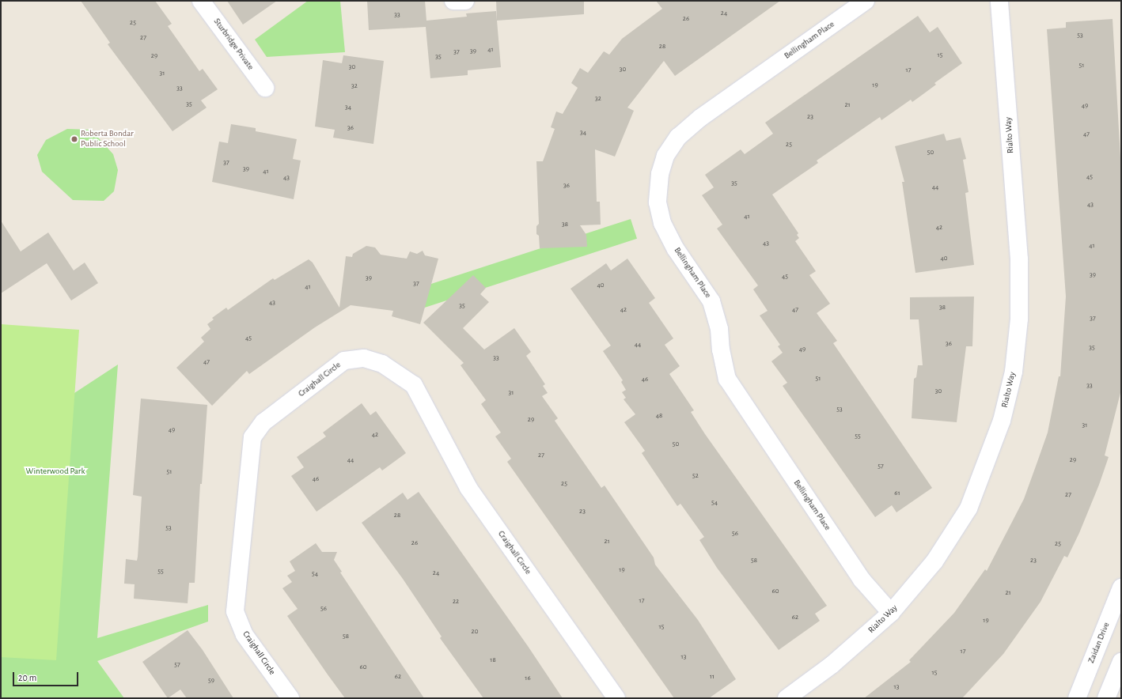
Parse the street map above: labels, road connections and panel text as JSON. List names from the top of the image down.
{
  "streets": {
    "street": [
      "Bellingham Place",
      "Sturbridge Private",
      "Rialto Way",
      "Craighall Circle",
      "Zaidan Drive"
    ]
  },
  "crossings": [
    ["Bellingham Place", "Rialto Way"]
  ],
  "parks": ["Winterwood Park"],
  "places": ["Roberta Bondar Public School"],
  "house_numbers": [
    "24",
    "33",
    "26",
    "25",
    "53",
    "27",
    "28",
    "41",
    "39",
    "37",
    "15",
    "29",
    "35",
    "51",
    "30",
    "30",
    "17",
    "31",
    "19",
    "32",
    "33",
    "32",
    "35",
    "21",
    "49",
    "34",
    "23",
    "36",
    "34",
    "47",
    "25",
    "50",
    "37",
    "39",
    "41",
    "45",
    "43",
    "35",
    "36",
    "44",
    "43",
    "41",
    "38",
    "42",
    "43",
    "41",
    "40",
    "39",
    "45",
    "39",
    "37",
    "40",
    "41",
    "43",
    "35",
    "38",
    "42",
    "47",
    "37",
    "45",
    "36",
    "44",
    "35",
    "49",
    "33",
    "47",
    "51",
    "46",
    "33",
    "30",
    "31",
    "53",
    "48",
    "29",
    "31",
    "49",
    "42",
    "55",
    "50",
    "27",
    "44",
    "29",
    "57",
    "51",
    "52",
    "46",
    "25",
    "61",
    "27",
    "54",
    "23",
    "28",
    "53",
    "56",
    "21",
    "26",
    "25",
    "58",
    "23",
    "19",
    "55",
    "24",
    "54",
    "60",
    "21",
    "17",
    "22",
    "56",
    "62",
    "19",
    "15",
    "20",
    "58",
    "17",
    "13",
    "18",
    "57",
    "60",
    "15",
    "62",
    "11",
    "16",
    "59",
    "13"
  ],
  "scale_bar": "20 m"
}
